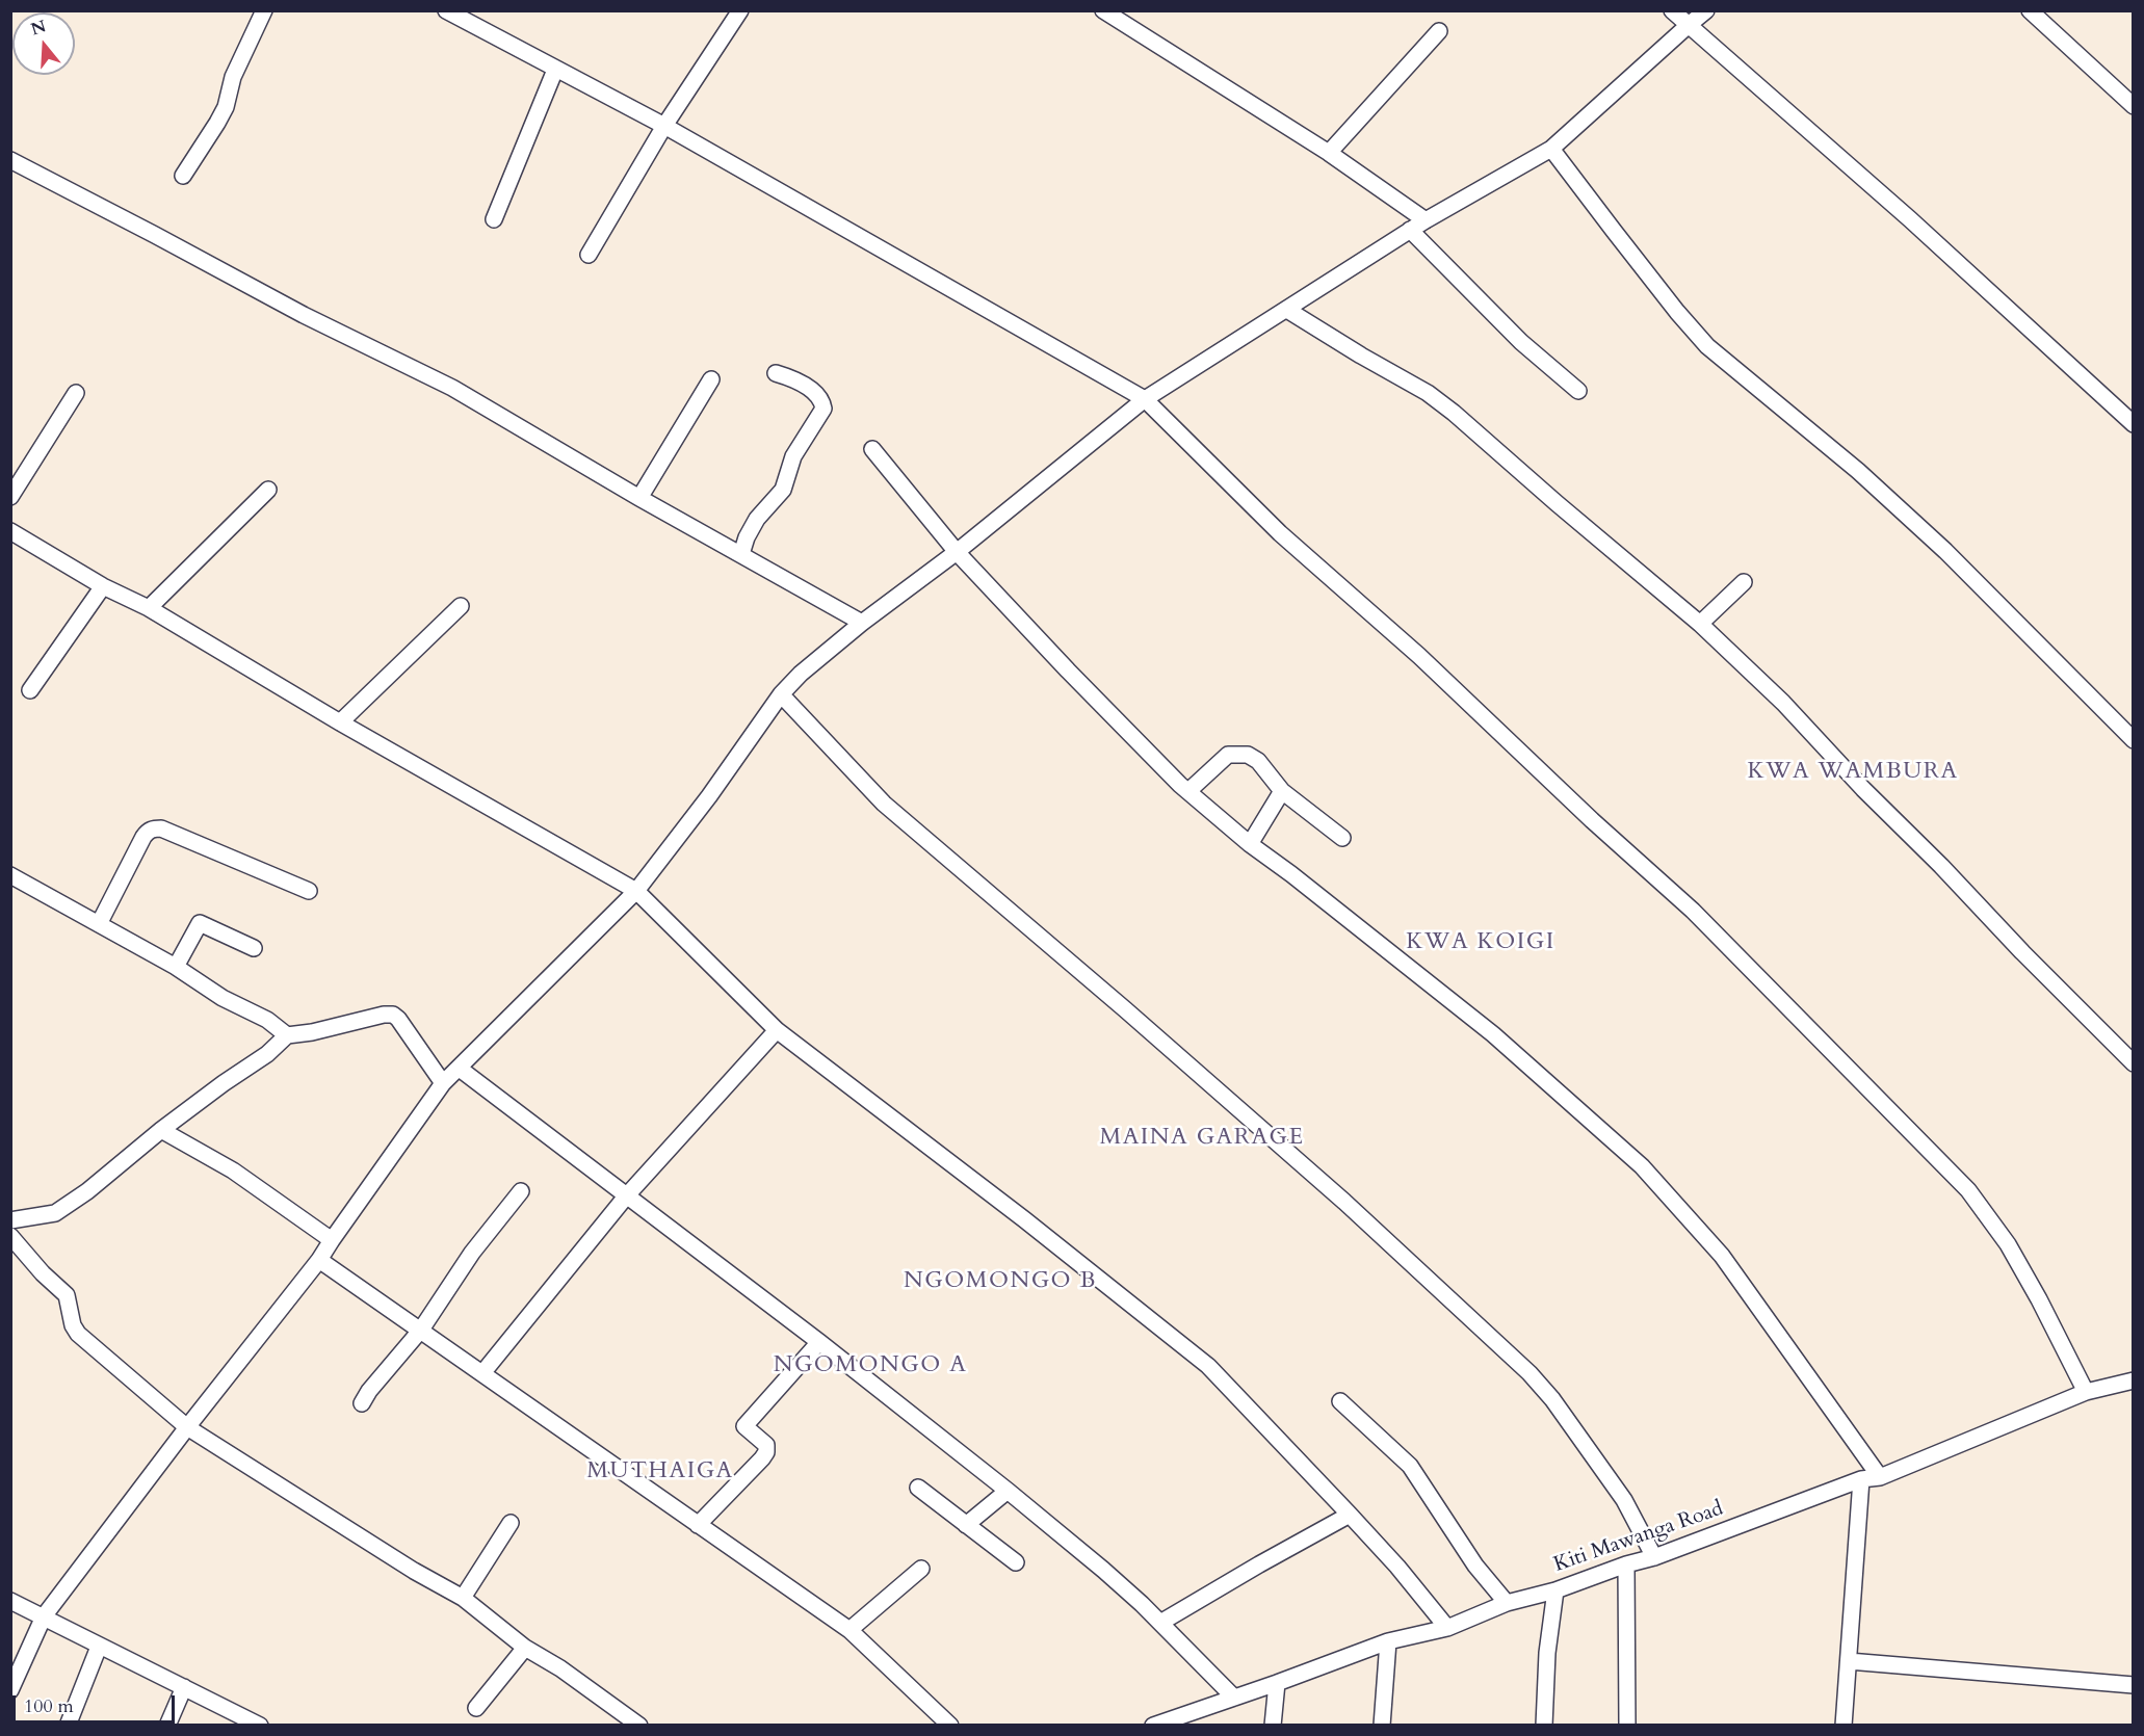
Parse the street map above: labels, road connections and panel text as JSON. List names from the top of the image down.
{
  "streets": {
    "street": ["Kiti Mawanga Road"]
  },
  "districts": [
    "KWA WAMBURA",
    "KWA KOIGI",
    "MAINA GARAGE",
    "NGOMONGO B",
    "NGOMONGO A",
    "MUTHAIGA"
  ],
  "scale_bar": "100 m",
  "north": "top"
}
